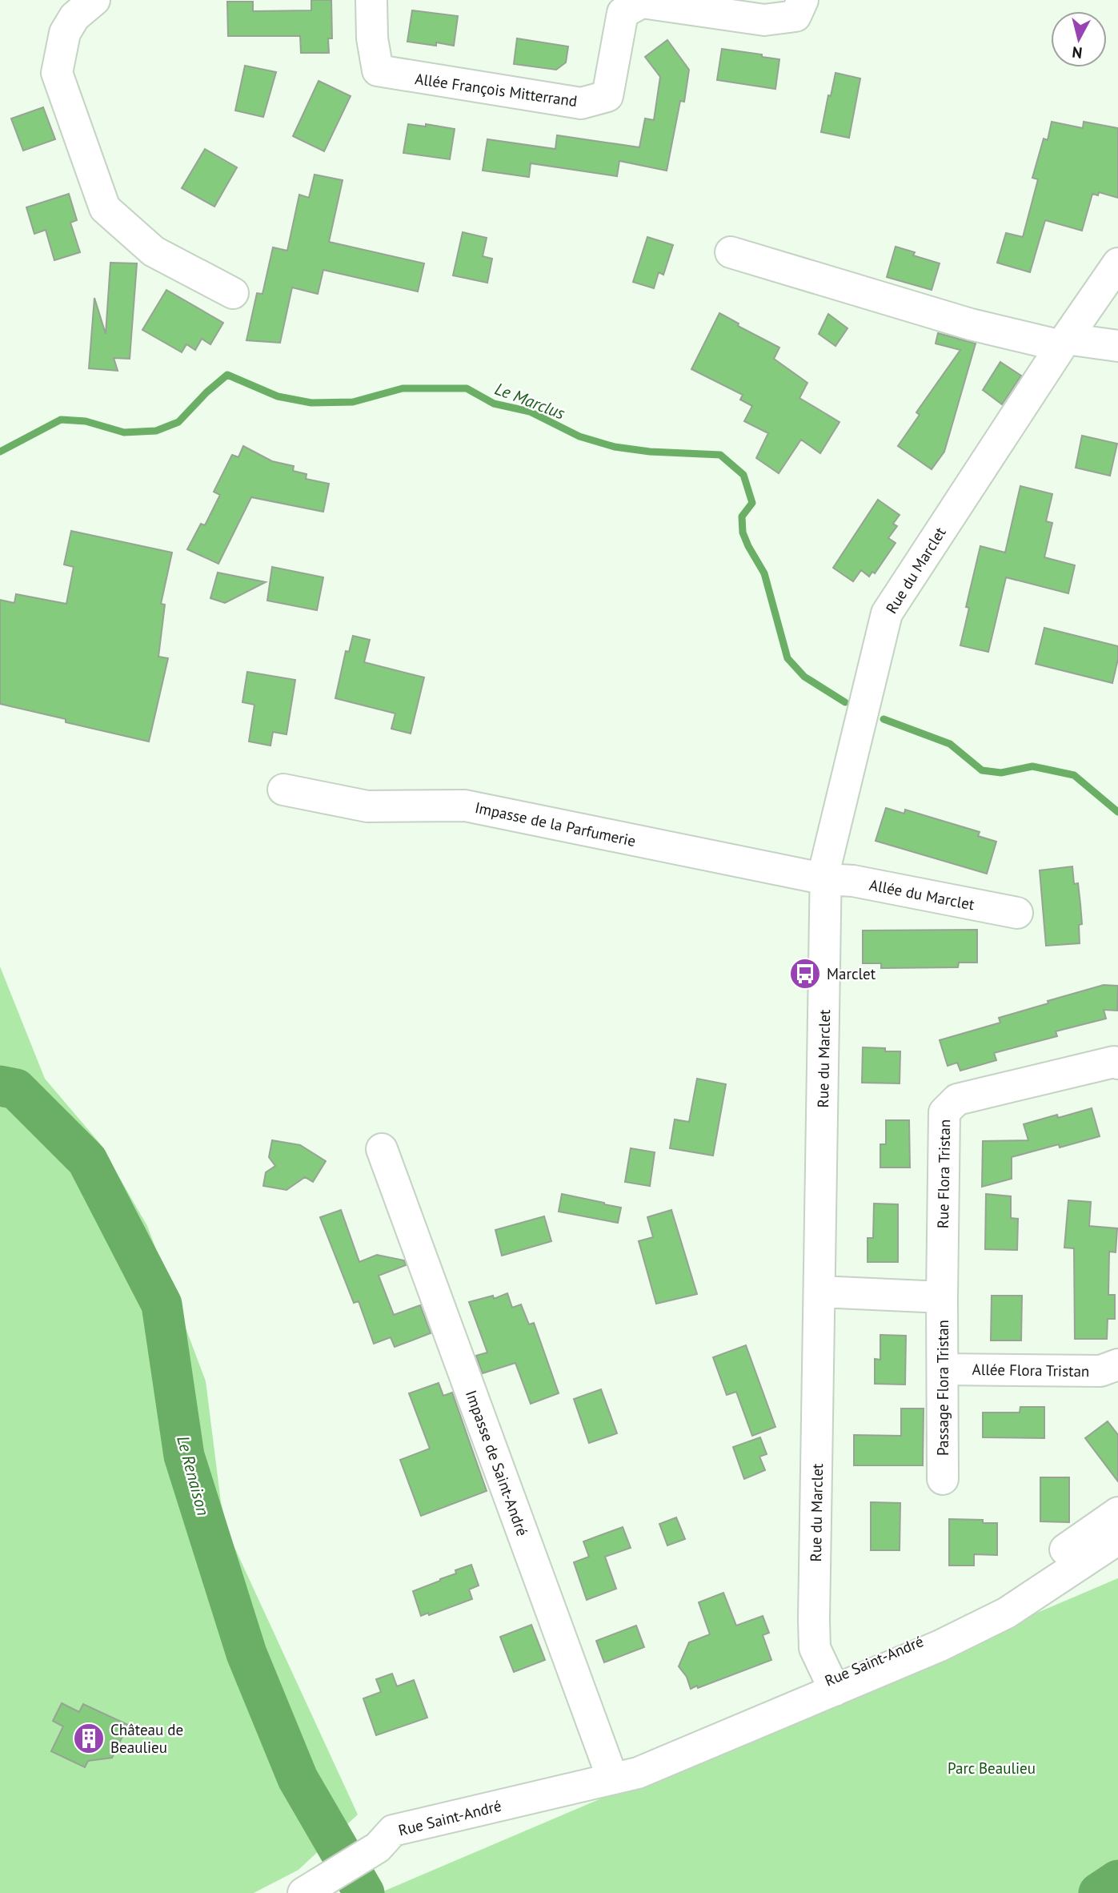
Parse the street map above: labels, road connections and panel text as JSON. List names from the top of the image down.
{
  "streets": {
    "street": [
      "Allée François Mitterrand",
      "Rue du Marclet",
      "Impasse de la Parfumerie",
      "Allée du Marclet",
      "Rue Flora Tristan",
      "Allée Flora Tristan",
      "Passage Flora Tristan",
      "Impasse de Saint-André",
      "Rue Saint-André"
    ]
  },
  "crossings": [
    ["Rue du Marclet", "Impasse de la Parfumerie"],
    ["Rue du Marclet", "Allée du Marclet"],
    ["Rue du Marclet", "Rue Saint-André"],
    ["Impasse de la Parfumerie", "Allée du Marclet"],
    ["Rue Flora Tristan", "Passage Flora Tristan"],
    ["Allée Flora Tristan", "Passage Flora Tristan"],
    ["Impasse de Saint-André", "Rue Saint-André"]
  ],
  "water": ["Le Marclus", "Le Renaison"],
  "parks": ["Parc Beaulieu"],
  "places": {
    "bus stop": ["Marclet"],
    "building": ["Château de Beaulieu"]
  },
  "north": "bottom"
}
